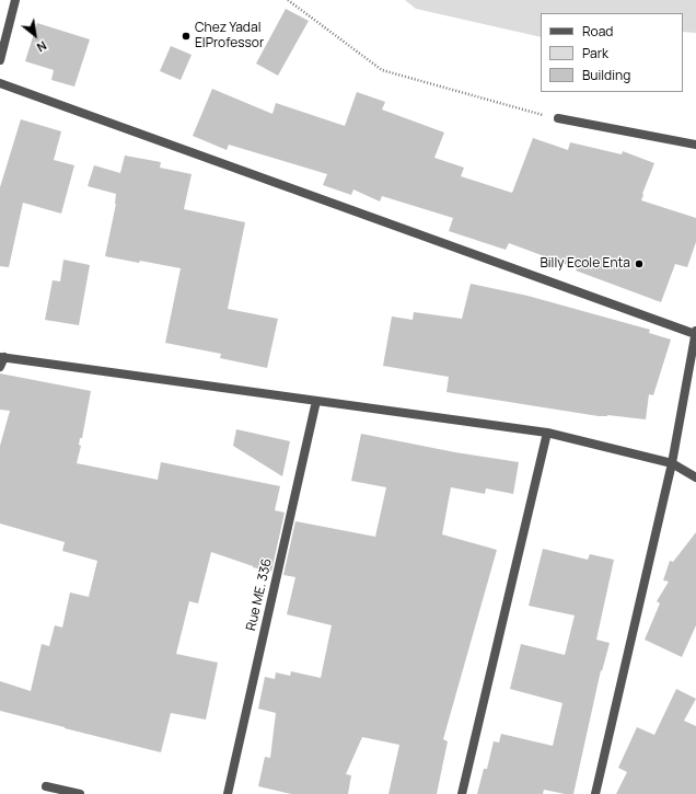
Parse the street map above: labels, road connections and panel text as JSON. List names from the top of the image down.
{
  "streets": {
    "street": ["Rue ME. 336"]
  },
  "places": ["Chez Yadal ElProfessor", "Billy Ecole Enta"],
  "legend": ["Road", "Park", "Building"],
  "north": "bottom right"
}
